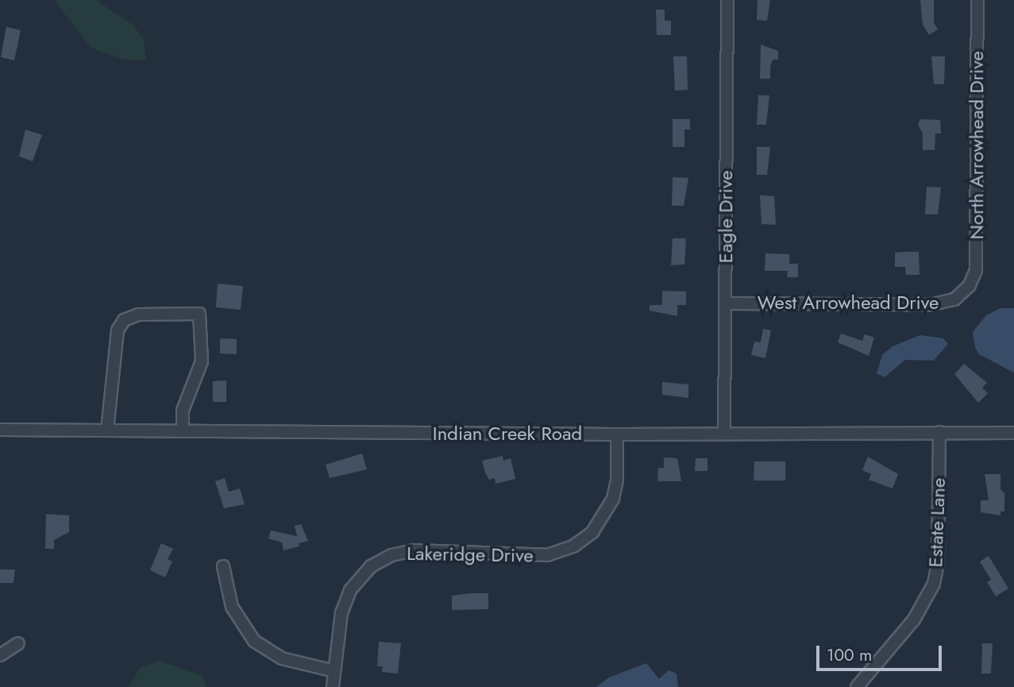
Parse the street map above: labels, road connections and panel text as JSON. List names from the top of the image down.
{
  "streets": {
    "street": [
      "North Arrowhead Drive",
      "Eagle Drive",
      "West Arrowhead Drive",
      "Indian Creek Road",
      "Estate Lane",
      "Lakeridge Drive"
    ]
  },
  "crossings": [
    ["North Arrowhead Drive", "West Arrowhead Drive"],
    ["Eagle Drive", "West Arrowhead Drive"],
    ["Eagle Drive", "Indian Creek Road"],
    ["Indian Creek Road", "Estate Lane"],
    ["Indian Creek Road", "Lakeridge Drive"]
  ],
  "scale_bar": "100 m"
}
